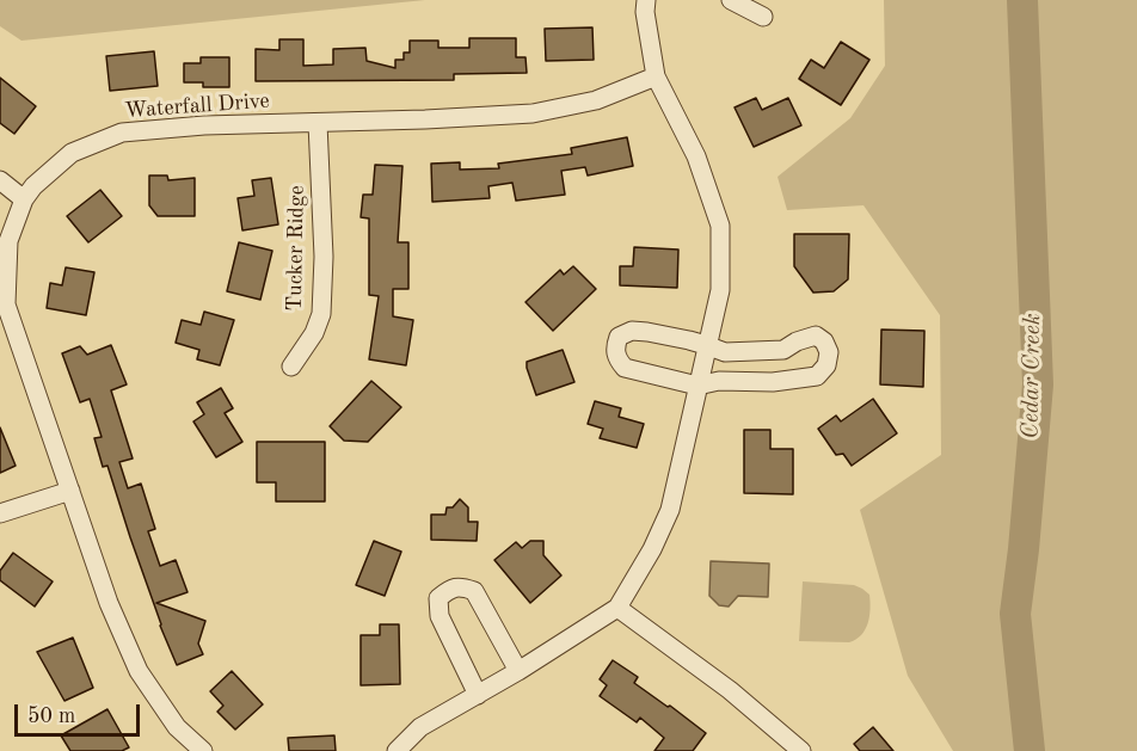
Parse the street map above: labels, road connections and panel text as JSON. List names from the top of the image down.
{
  "streets": {
    "street": ["Waterfall Drive", "Tucker Ridge"]
  },
  "crossings": [
    ["Waterfall Drive", "Tucker Ridge"]
  ],
  "water": ["Cedar Creek"],
  "scale_bar": "50 m"
}
